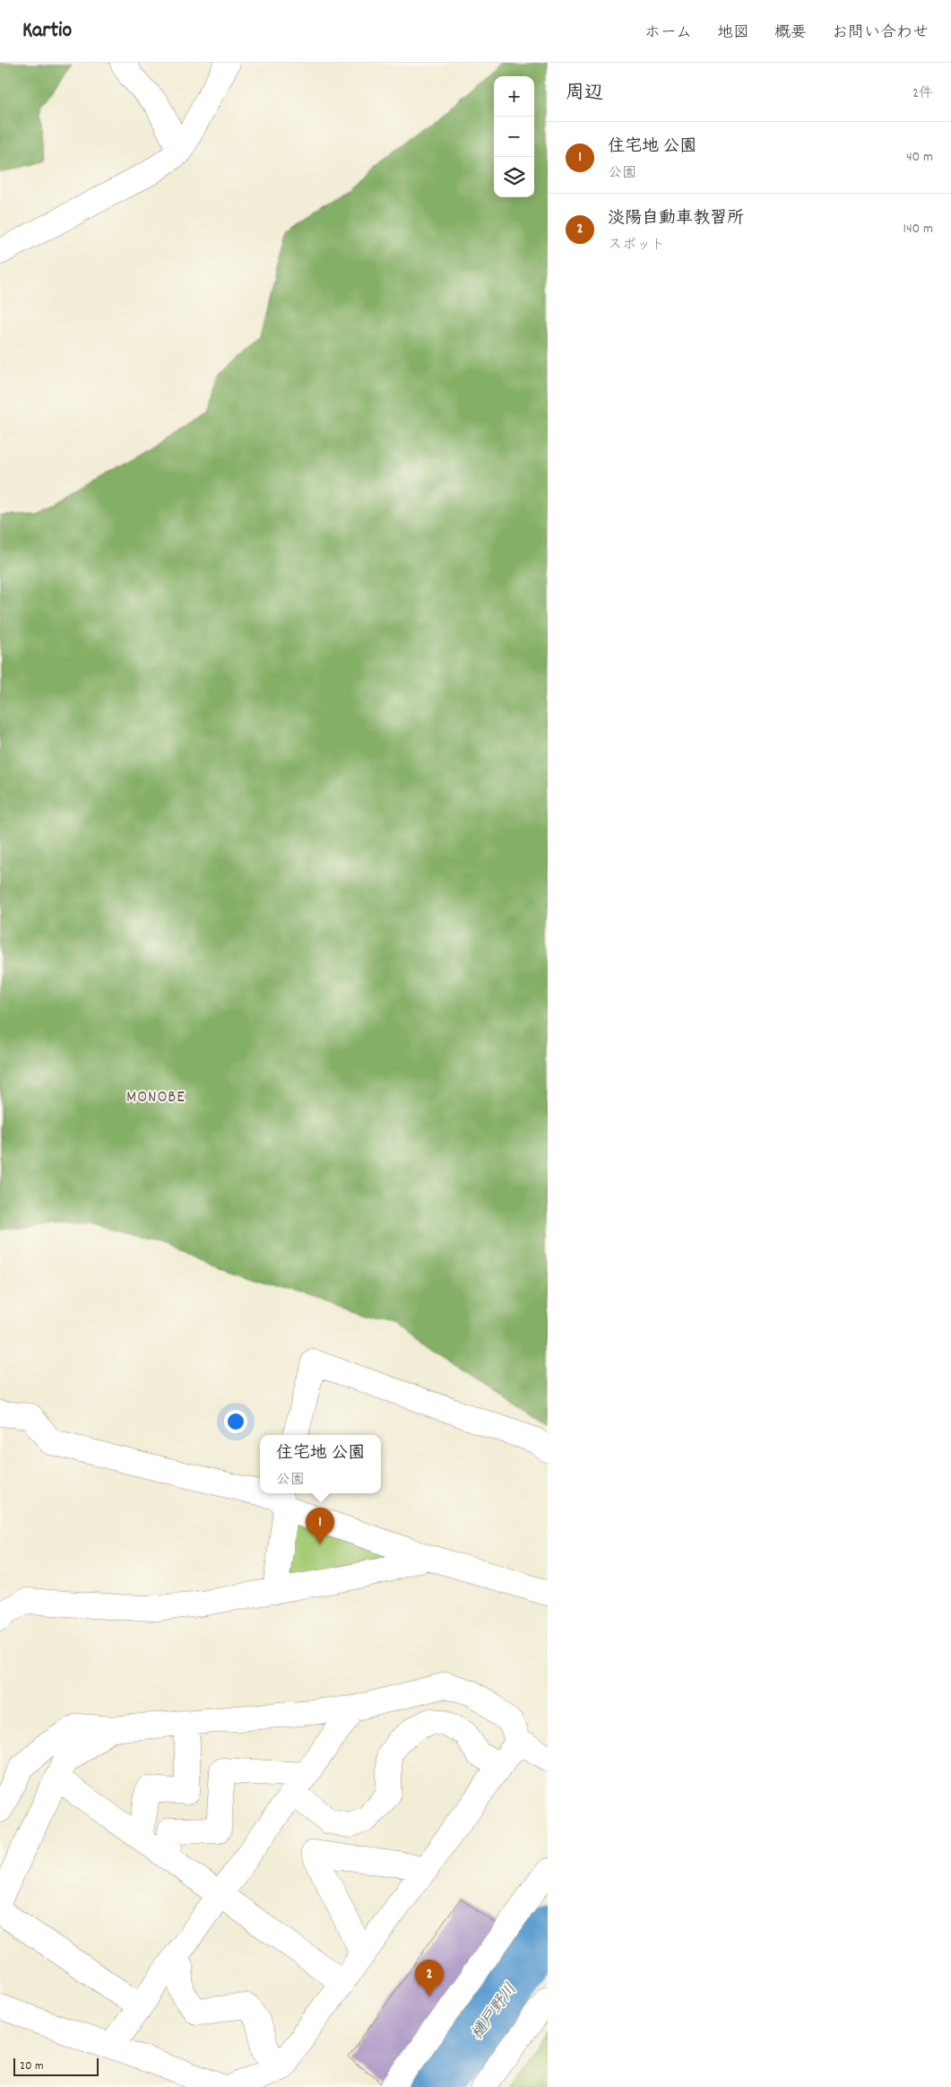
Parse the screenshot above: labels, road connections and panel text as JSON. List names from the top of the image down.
{
  "districts": ["MONOBE"],
  "water": ["樋戸野川"],
  "scale_bar": "20 m",
  "page": {
    "header": "Kartio",
    "nav": [
      "ホーム",
      "地図",
      "概要",
      "お問い合わせ"
    ],
    "heading": ["周辺", "2件"],
    "map_buttons": ["+", "−"],
    "list": [
      {
        "mark": "1",
        "name": "住宅地 公園",
        "note": "公園",
        "value": "40 m"
      },
      {
        "mark": "2",
        "name": "淡陽自動車教習所",
        "note": "スポット",
        "value": "140 m"
      }
    ],
    "popup": ["住宅地 公園", "公園"],
    "pins": ["1", "2"],
    "scale": "20 m"
  }
}
